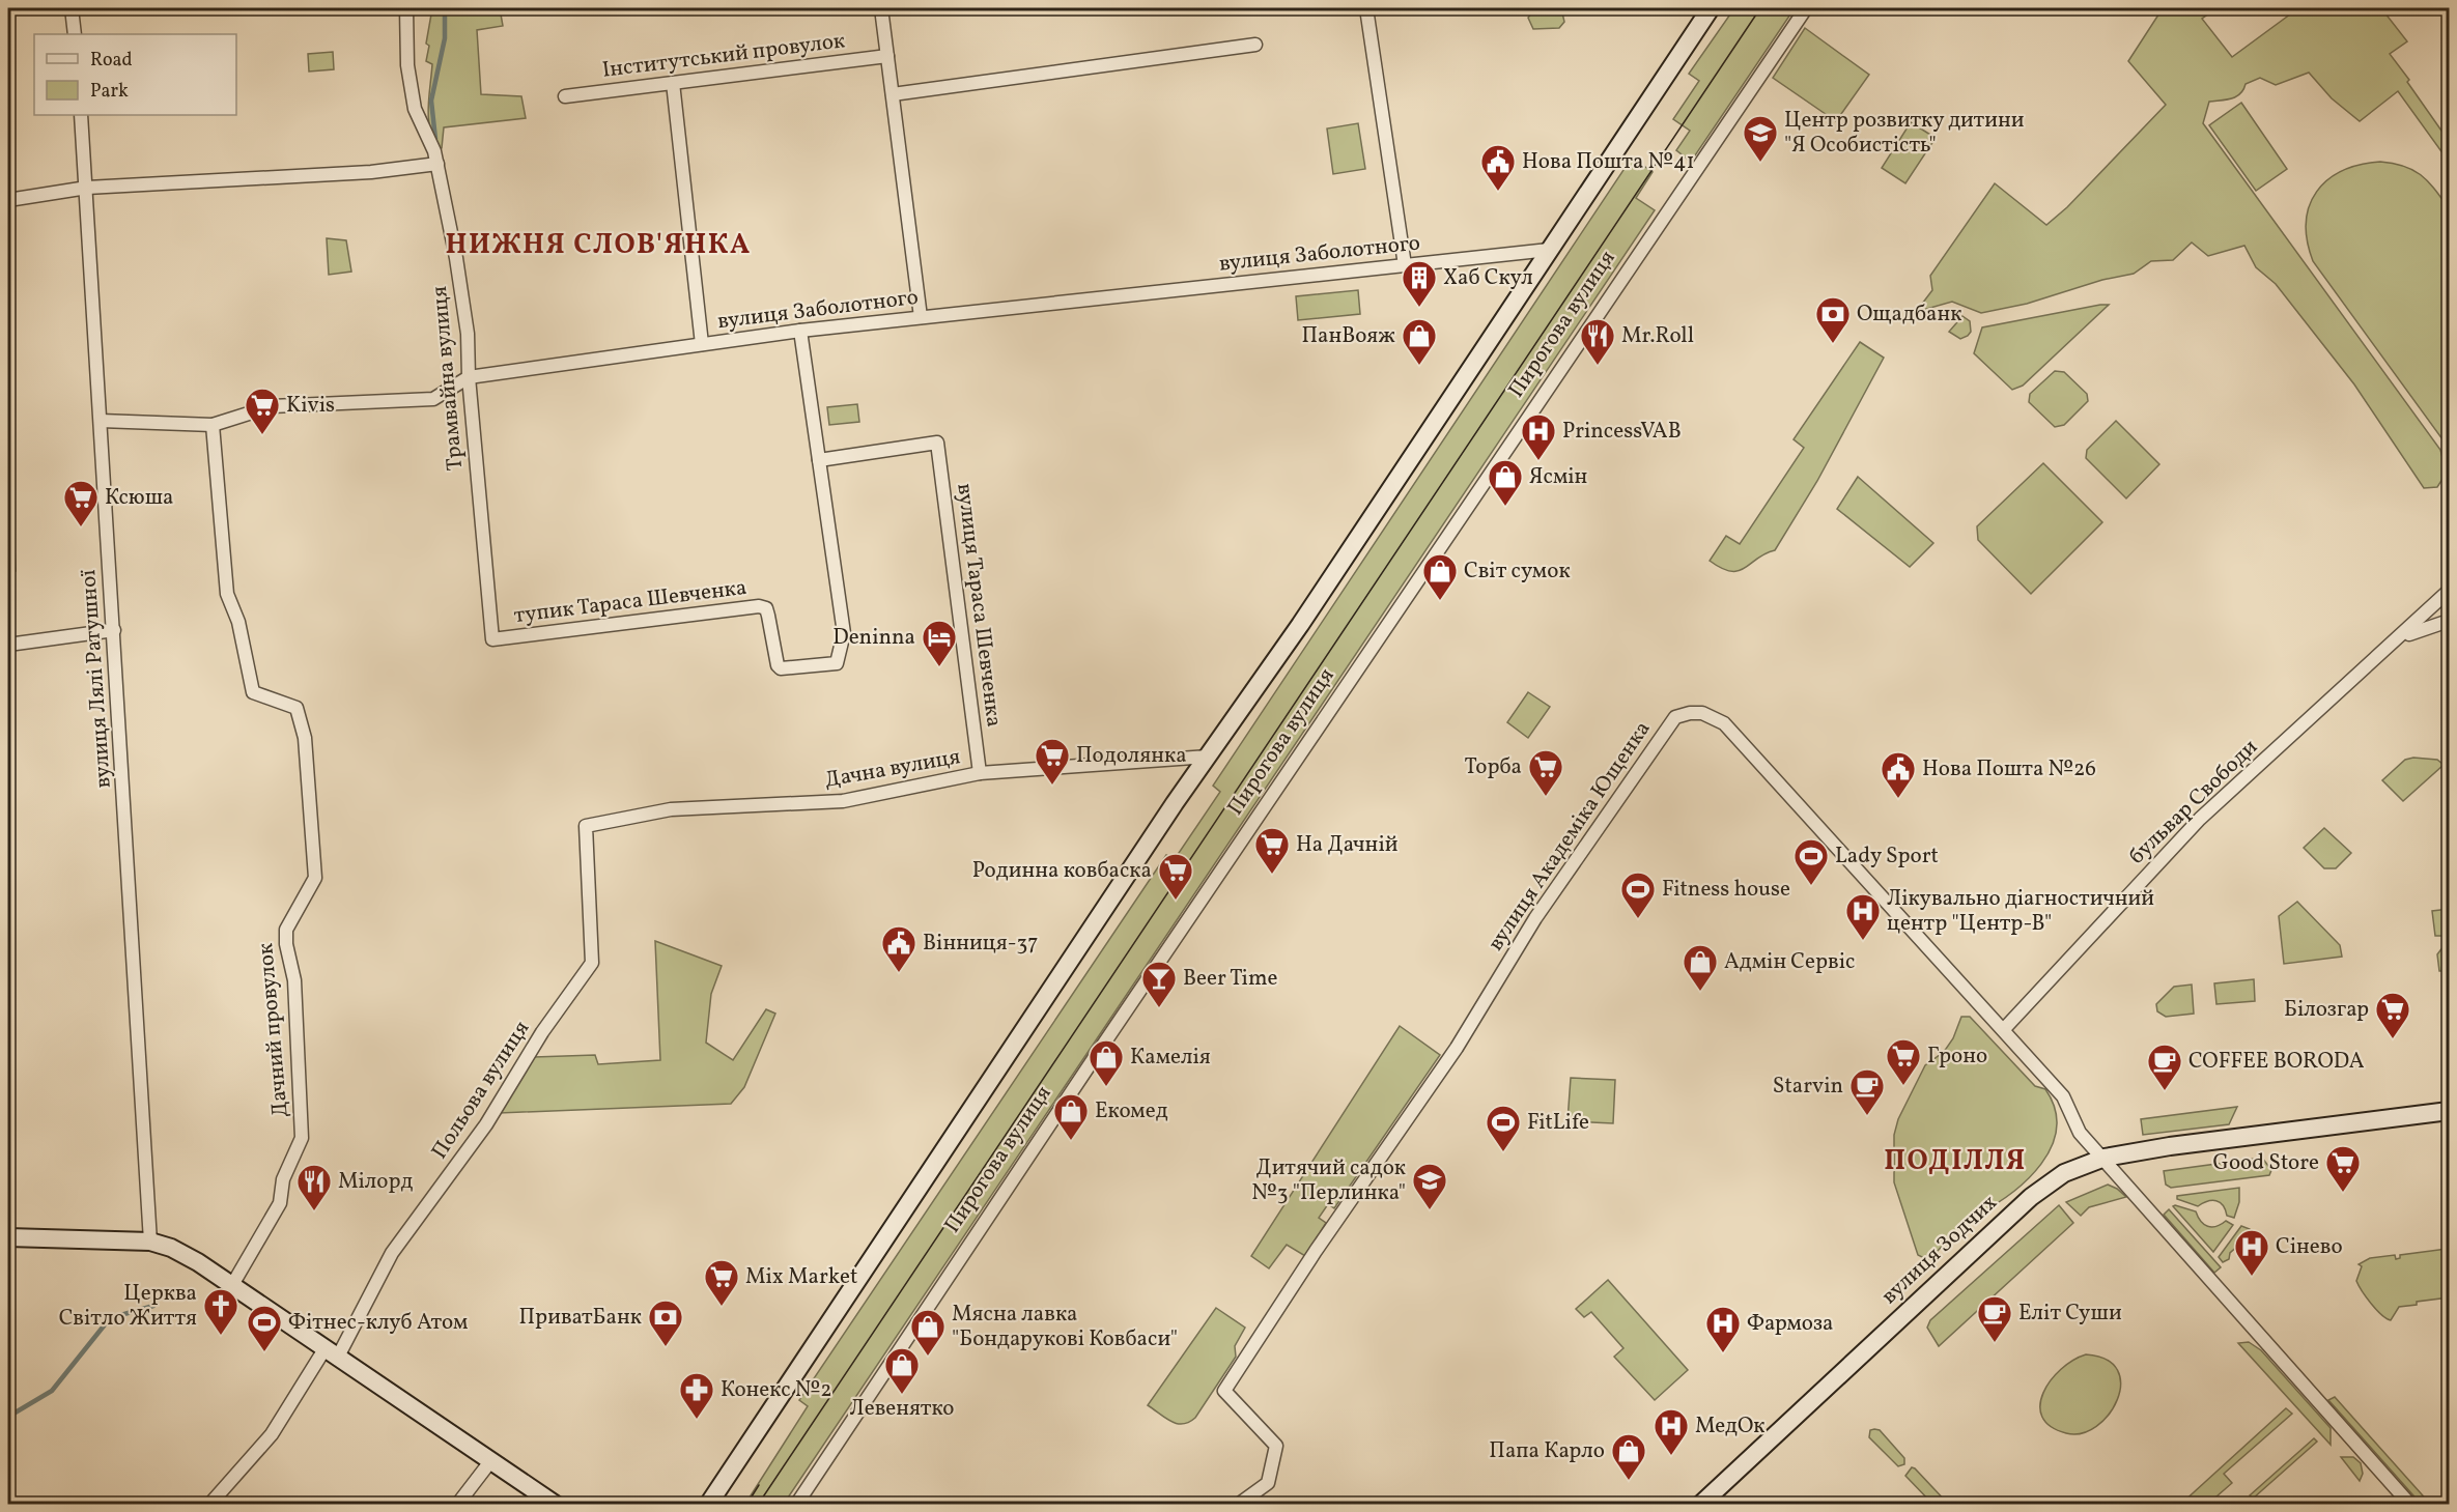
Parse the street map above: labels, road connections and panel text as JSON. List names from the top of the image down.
{
  "streets": {
    "main road": ["вулиця Зодчих"],
    "street": [
      "Інститутський провулок",
      "вулиця Заболотного",
      "Пирогова вулиця",
      "Трамвайна вулиця",
      "тупик Тараса Шевченка",
      "вулиця Тараса Шевченка",
      "вулиця Лялі Ратушної",
      "Дачна вулиця",
      "бульвар Свободи",
      "вулиця Академіка Ющенка",
      "Дачний провулок",
      "Польова вулиця"
    ]
  },
  "crossings": [
    ["вулиця Заболотного", "Трамвайна вулиця"],
    ["вулиця Заболотного", "вулиця Лялі Ратушної"],
    ["вулиця Заболотного", "Дачний провулок"],
    ["Трамвайна вулиця", "тупик Тараса Шевченка"],
    ["тупик Тараса Шевченка", "вулиця Тараса Шевченка"],
    ["вулиця Тараса Шевченка", "Дачна вулиця"],
    ["Дачна вулиця", "Польова вулиця"],
    ["бульвар Свободи", "вулиця Академіка Ющенка"],
    ["вулиця Академіка Ющенка", "вулиця Зодчих"]
  ],
  "districts": ["НИЖНЯ СЛОВ'ЯНКА", "ПОДІЛЛЯ"],
  "places": {
    "school or university": ["Центр розвитку дитини \"Я Особистість\"", "Дитячий садок №3 \"Перлинка\""],
    "public building": ["Нова Пошта №41", "Нова Пошта №26", "Вінниця-37"],
    "building": ["Хаб Скул"],
    "bank": ["Ощадбанк", "ПриватБанк"],
    "shop": [
      "ПанВояж",
      "Ясмін",
      "Світ сумок",
      "Адмін Сервіс",
      "Камелія",
      "Екомед",
      "Мясна лавка \"Бондарукові Ковбаси\"",
      "Левенятко",
      "Папа Карло"
    ],
    "restaurant": ["Mr.Roll", "Мілорд"],
    "supermarket": [
      "Kivis",
      "Ксюша",
      "Подолянка",
      "Торба",
      "На Дачній",
      "Родинна ковбаска",
      "Білозгар",
      "Гроно",
      "Good Store",
      "Mix Market"
    ],
    "hospital": [
      "PrincessVAB",
      "Лікувально діагностичний центр \"Центр-В\"",
      "Сінево",
      "Фармоза",
      "МедОк"
    ],
    "hotel": ["Deninna"],
    "sports": [
      "Lady Sport",
      "Fitness house",
      "FitLife",
      "Фітнес-клуб Атом"
    ],
    "bar": ["Beer Time"],
    "cafe": ["COFFEE BORODA", "Starvin", "Еліт Суши"],
    "church": ["Церква Світло Життя"],
    "pharmacy": ["Конекс №2"]
  },
  "legend": ["Road", "Park"]
}
